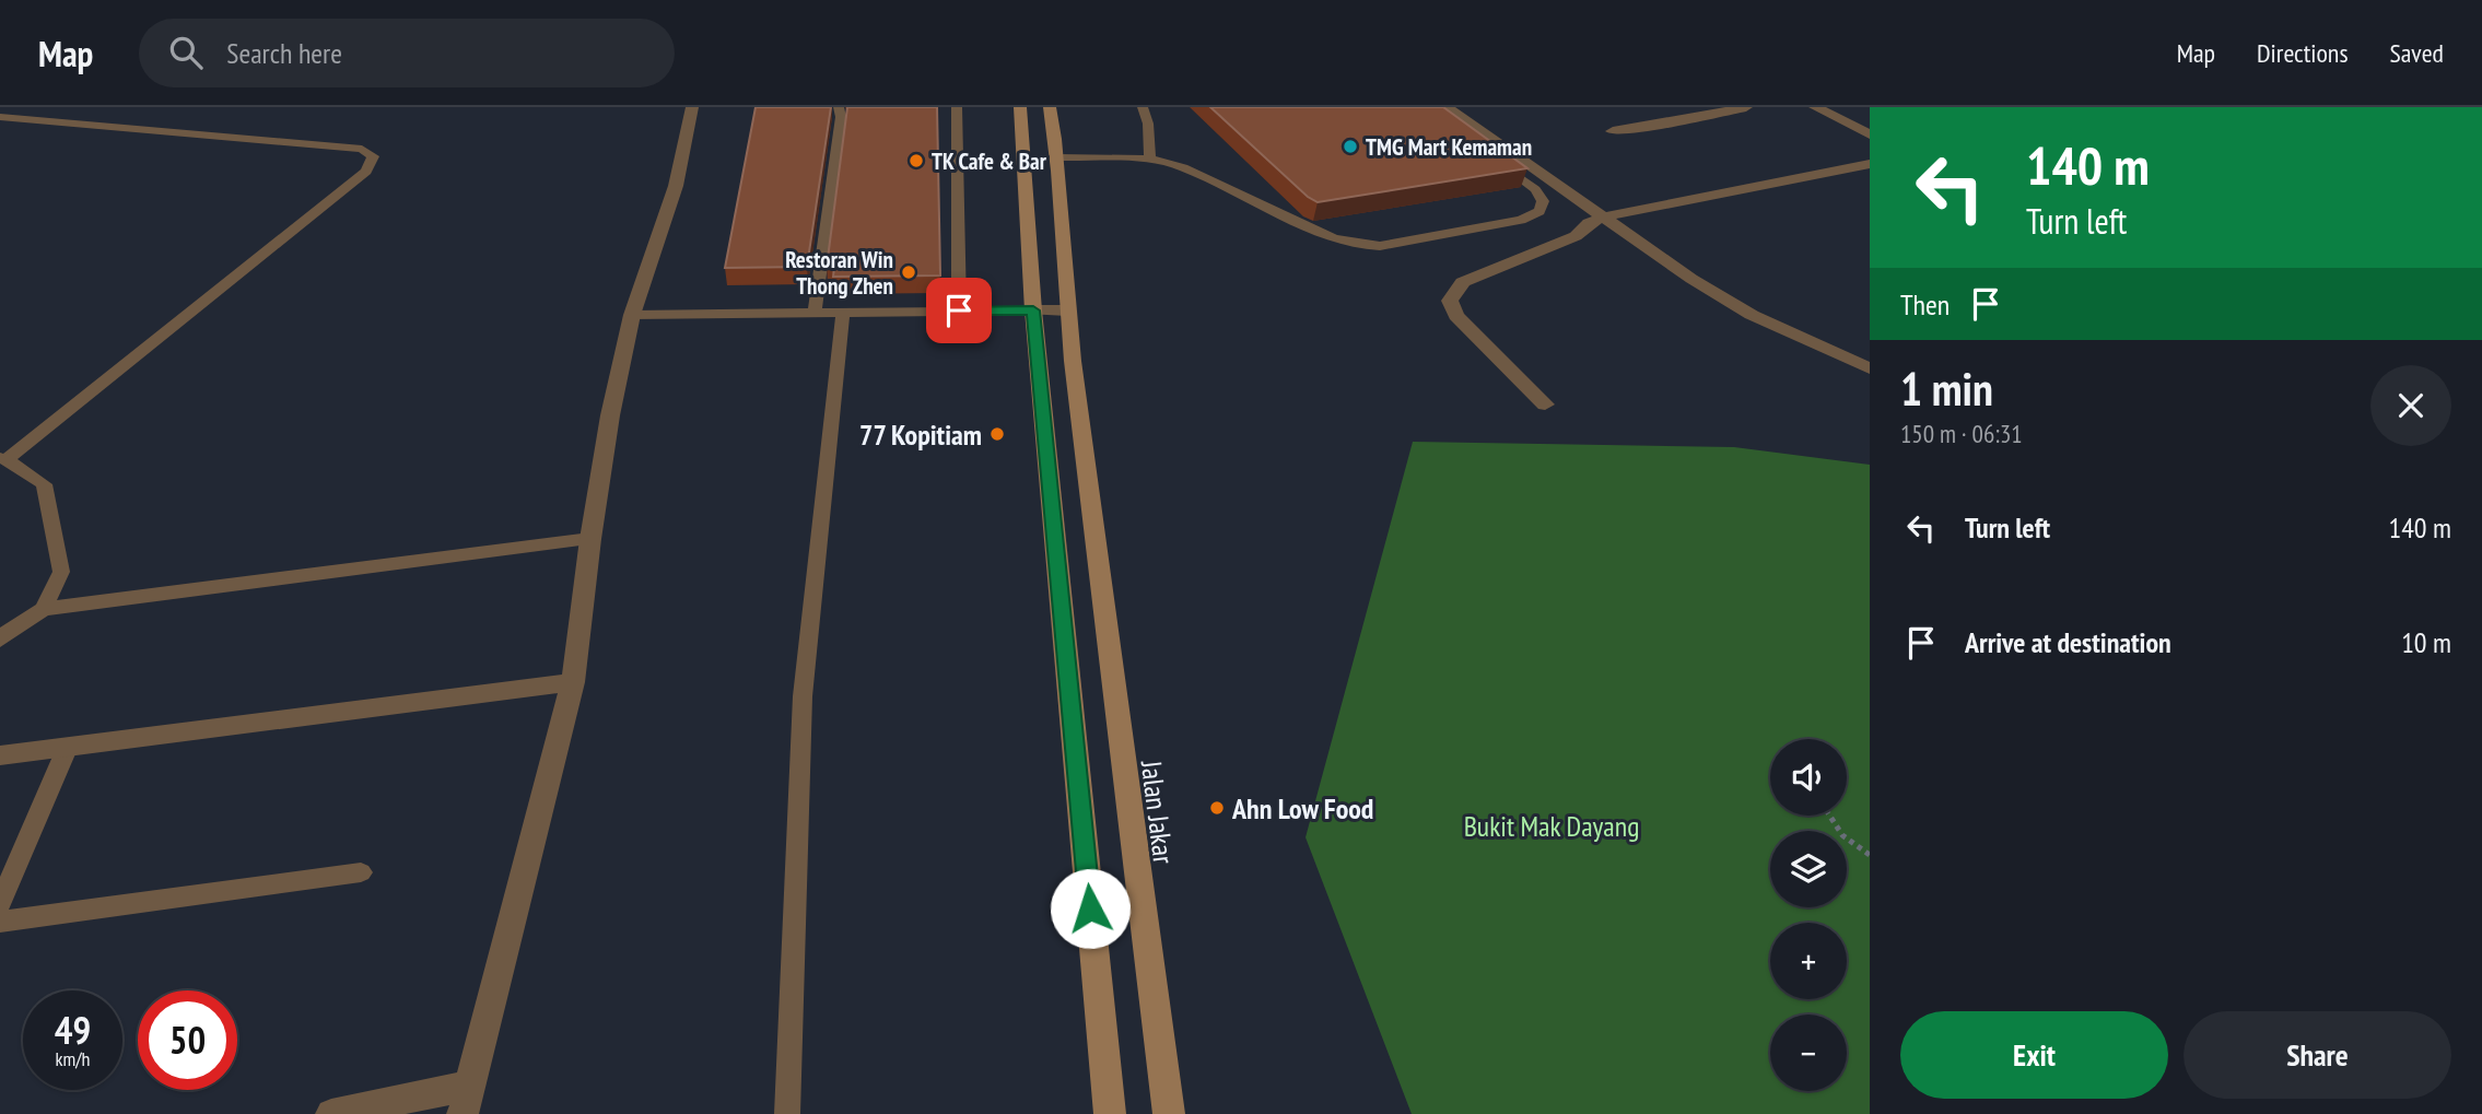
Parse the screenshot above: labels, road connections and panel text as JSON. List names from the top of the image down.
{
  "streets": {
    "main road": ["Jalan Jakar"]
  },
  "parks": ["Bukit Mak Dayang"],
  "places": [
    "TMG Mart Kemaman",
    "TK Cafe & Bar",
    "Restoran Win Thong Zhen",
    "77 Kopitiam",
    "Ahn Low Food"
  ],
  "page": {
    "header": "Map",
    "search": "Search here",
    "nav": ["Map", "Directions", "Saved"],
    "turn": ["140 m", "Turn left"],
    "then": "Then",
    "heading": ["1 min", "150 m · 06:31"],
    "list": [
      {
        "name": "Turn left",
        "value": "140 m"
      },
      {
        "name": "Arrive at destination",
        "value": "10 m"
      }
    ],
    "map_buttons": ["+", "−"],
    "speed": "49 km/h",
    "limit": "50",
    "buttons": ["Exit", "Share"]
  }
}
